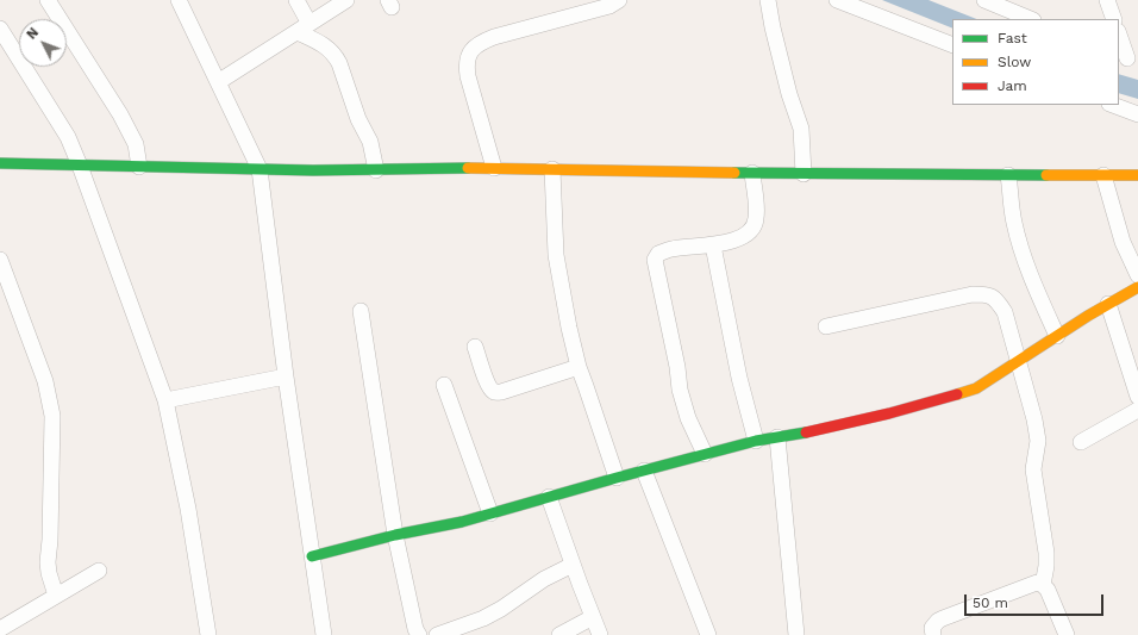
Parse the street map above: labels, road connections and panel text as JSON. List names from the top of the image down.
{
  "legend": ["Fast", "Slow", "Jam"],
  "scale_bar": "50 m",
  "north": "top left"
}
